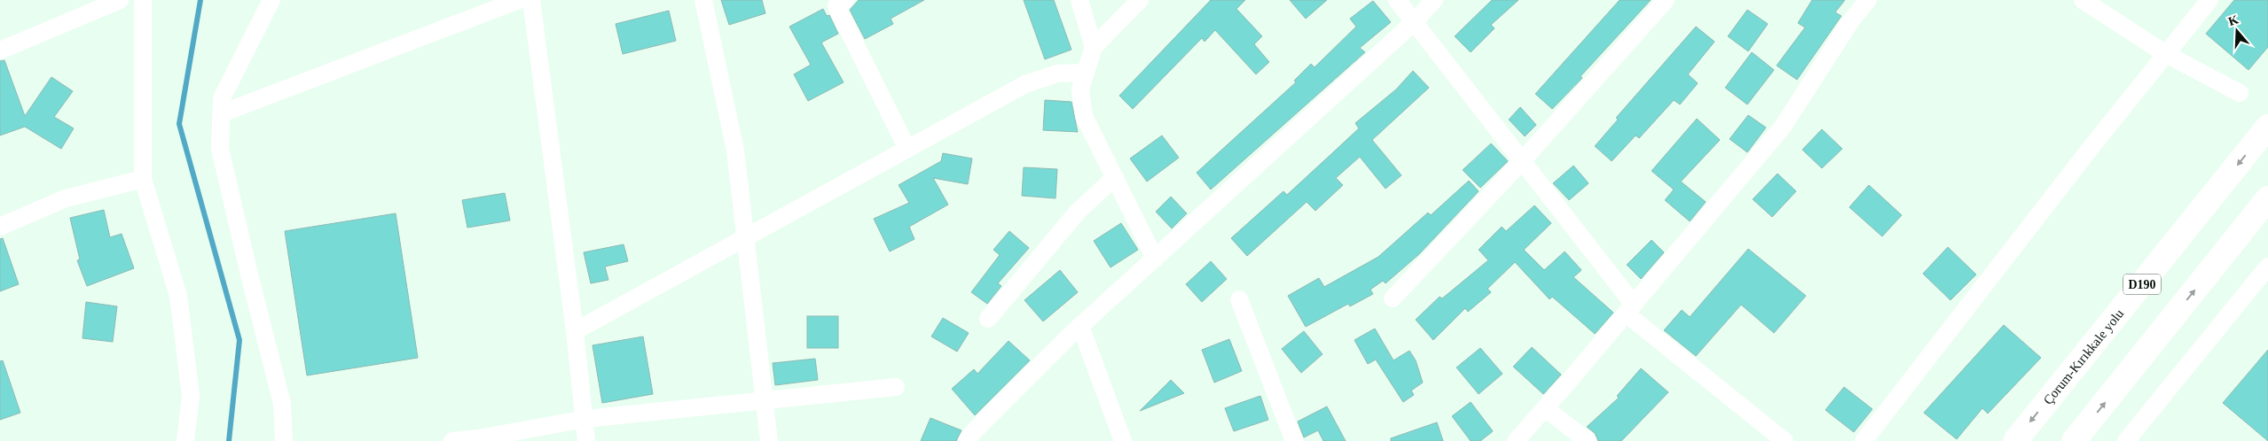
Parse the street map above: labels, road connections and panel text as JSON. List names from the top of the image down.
{
  "streets": {
    "highway": ["D190", "Çorum-Kırıkkale yolu"]
  },
  "north": "top"
}
